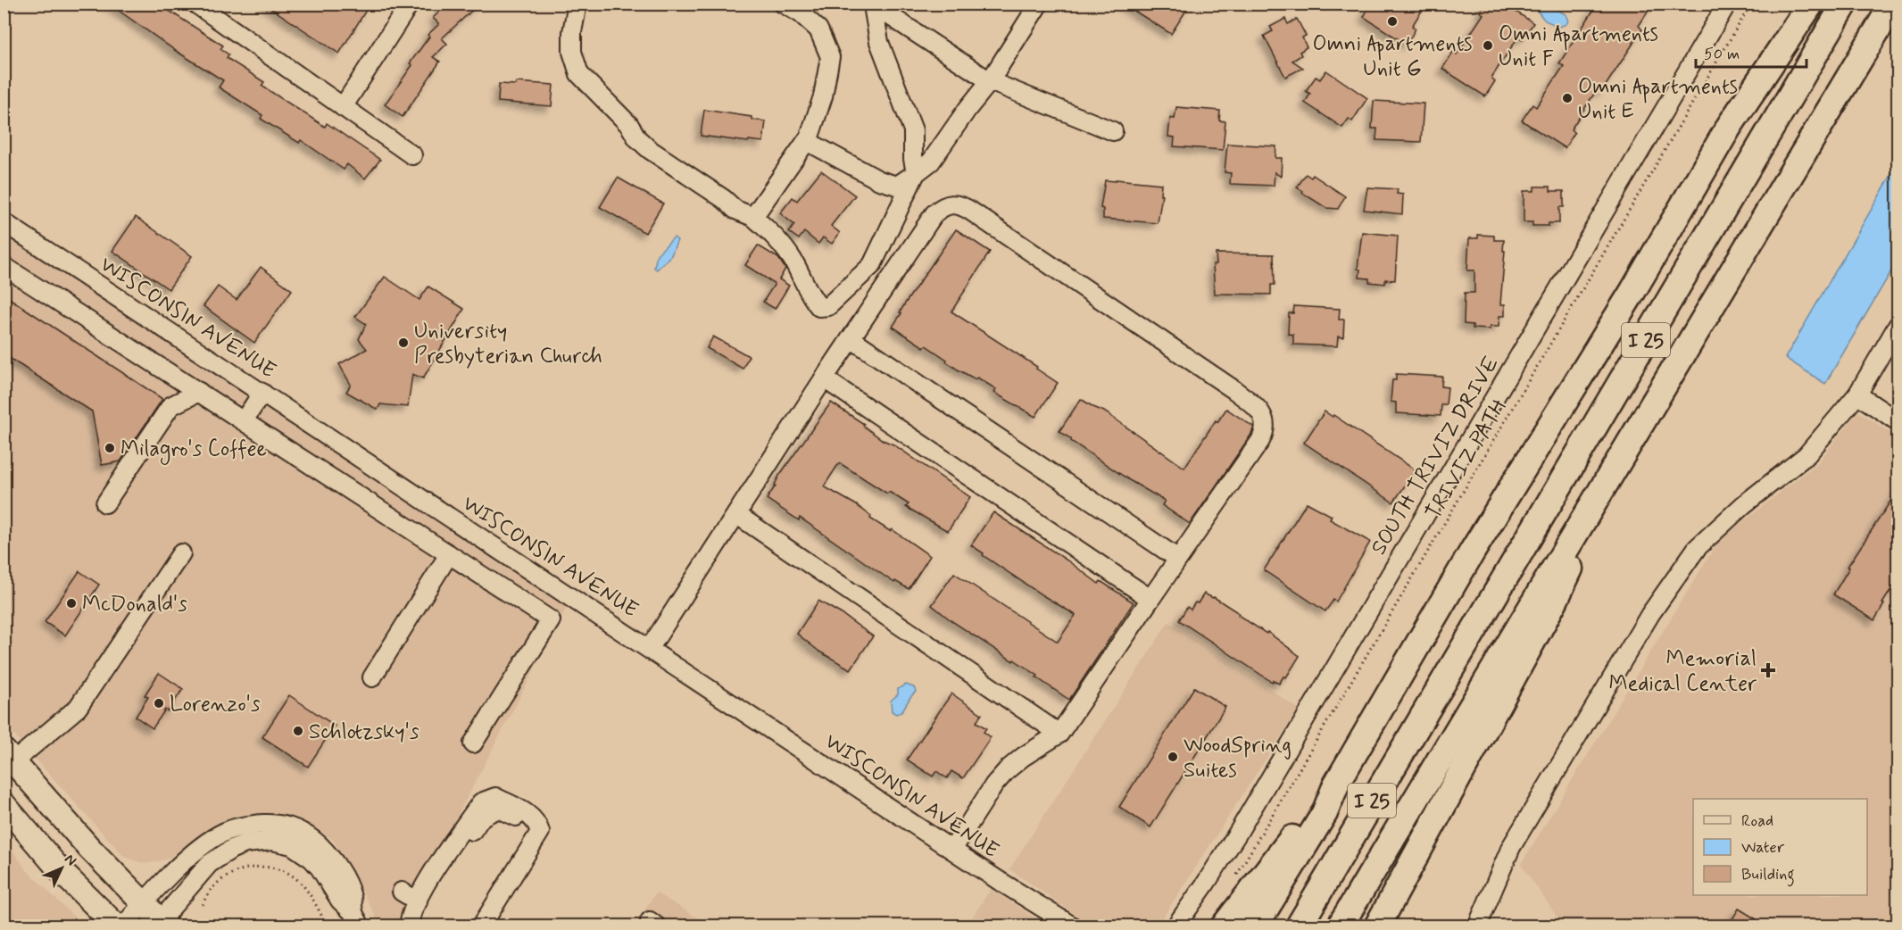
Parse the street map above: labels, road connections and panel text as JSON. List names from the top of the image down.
{
  "streets": {
    "highway": ["I 25"],
    "street": ["WISCONSIN AVENUE", "SOUTH TRIVIZ DRIVE"],
    "path": ["TRIVIZ PATH"]
  },
  "places": {
    "other": [
      "Omni Apartments Unit G",
      "Omni Apartments Unit F",
      "Omni Apartments Unit E",
      "University Presbyterian Church",
      "Milagro's Coffee",
      "McDonald's",
      "Lorenzo's",
      "Schlotzsky's",
      "WoodSpring Suites"
    ],
    "health": ["Memorial Medical Center"]
  },
  "legend": ["Road", "Water", "Building"],
  "scale_bar": "50 m",
  "north": "top right"
}
